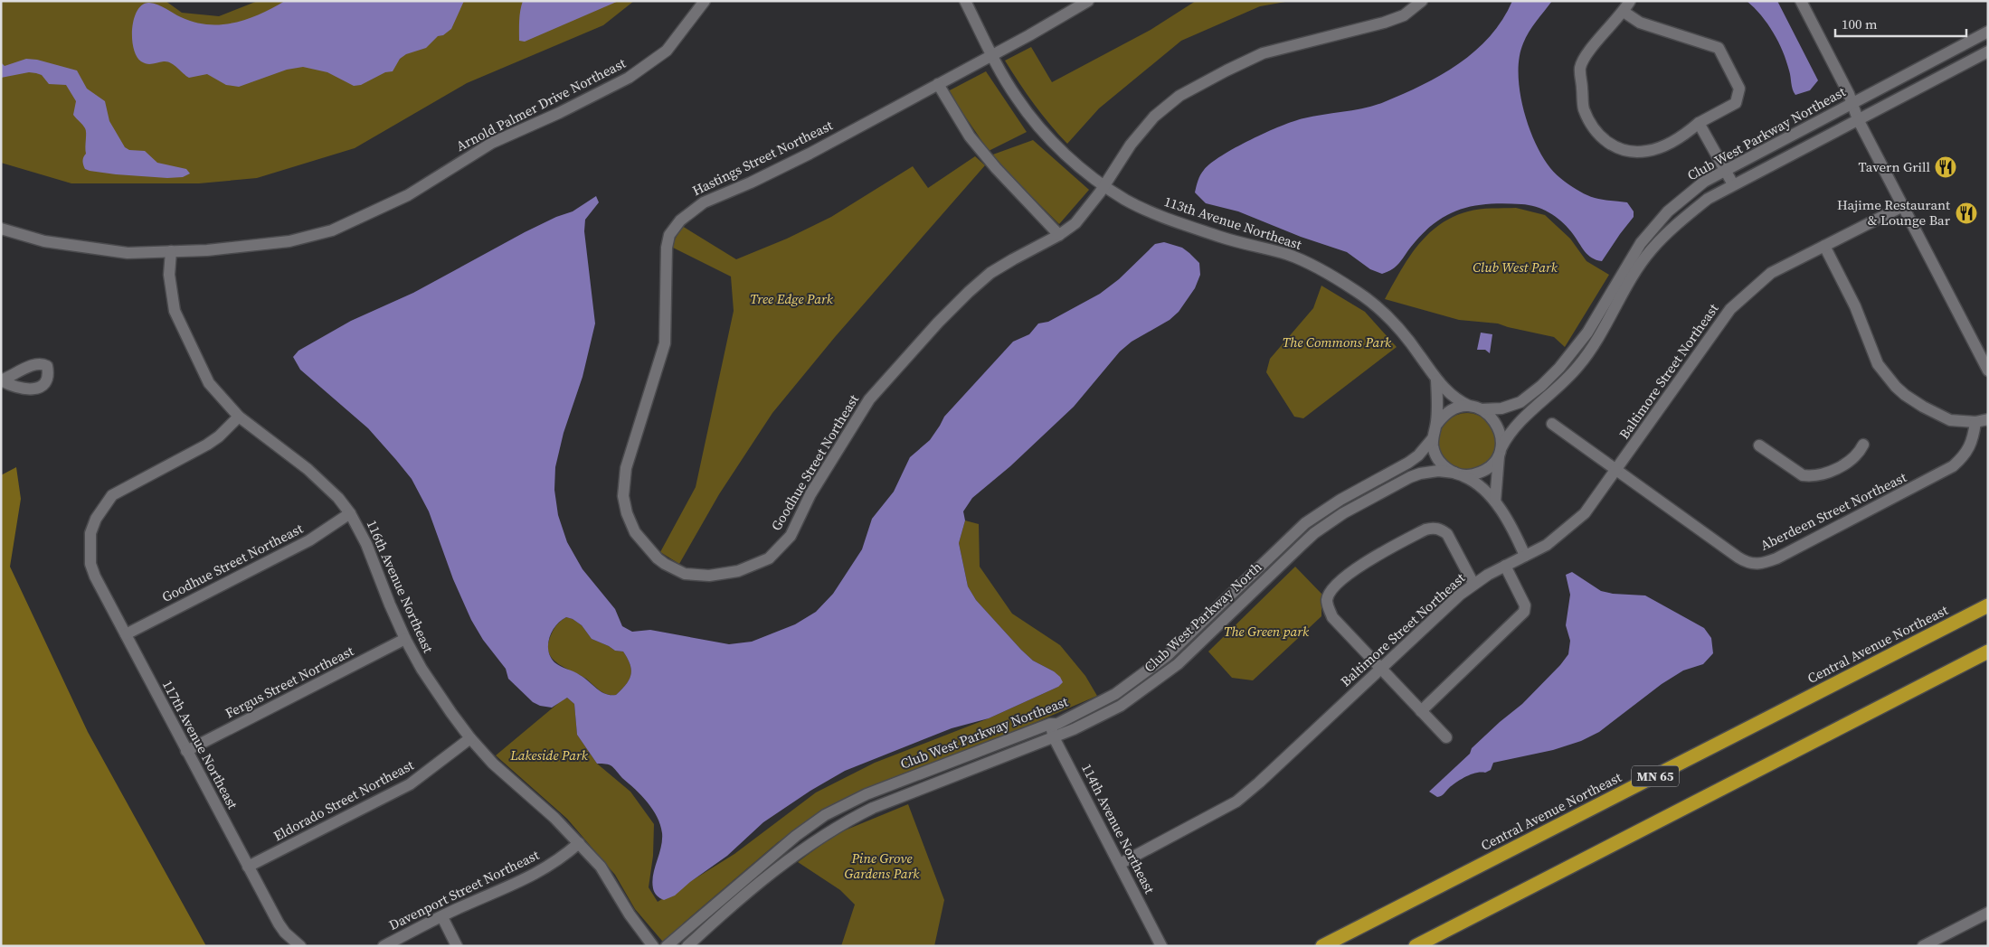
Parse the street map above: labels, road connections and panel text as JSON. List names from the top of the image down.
{
  "streets": {
    "highway": ["Central Avenue Northeast", "MN 65"],
    "street": [
      "Arnold Palmer Drive Northeast",
      "Club West Parkway Northeast",
      "Hastings Street Northeast",
      "113th Avenue Northeast",
      "Baltimore Street Northeast",
      "Goodhue Street Northeast",
      "Aberdeen Street Northeast",
      "116th Avenue Northeast",
      "Club West Parkway North",
      "Fergus Street Northeast",
      "117th Avenue Northeast",
      "Eldorado Street Northeast",
      "114th Avenue Northeast",
      "Davenport Street Northeast"
    ]
  },
  "crossings": [
    ["Arnold Palmer Drive Northeast", "116th Avenue Northeast"],
    ["Club West Parkway Northeast", "113th Avenue Northeast"],
    ["Club West Parkway Northeast", "Club West Parkway North"],
    ["Club West Parkway Northeast", "114th Avenue Northeast"],
    ["Hastings Street Northeast", "113th Avenue Northeast"],
    ["Hastings Street Northeast", "Goodhue Street Northeast"],
    ["113th Avenue Northeast", "Goodhue Street Northeast"],
    ["113th Avenue Northeast", "Club West Parkway North"],
    ["Baltimore Street Northeast", "Aberdeen Street Northeast"],
    ["Baltimore Street Northeast", "114th Avenue Northeast"],
    ["Goodhue Street Northeast", "116th Avenue Northeast"],
    ["Goodhue Street Northeast", "117th Avenue Northeast"],
    ["116th Avenue Northeast", "Fergus Street Northeast"],
    ["116th Avenue Northeast", "117th Avenue Northeast"],
    ["116th Avenue Northeast", "Eldorado Street Northeast"],
    ["116th Avenue Northeast", "Davenport Street Northeast"],
    ["Club West Parkway North", "114th Avenue Northeast"],
    ["Fergus Street Northeast", "117th Avenue Northeast"],
    ["117th Avenue Northeast", "Eldorado Street Northeast"]
  ],
  "parks": [
    "Club West Park",
    "Tree Edge Park",
    "The Commons Park",
    "The Green park",
    "Lakeside Park",
    "Pine Grove Gardens Park"
  ],
  "places": {
    "restaurant": ["Tavern Grill", "Hajime Restaurant & Lounge Bar"]
  },
  "scale_bar": "100 m"
}
